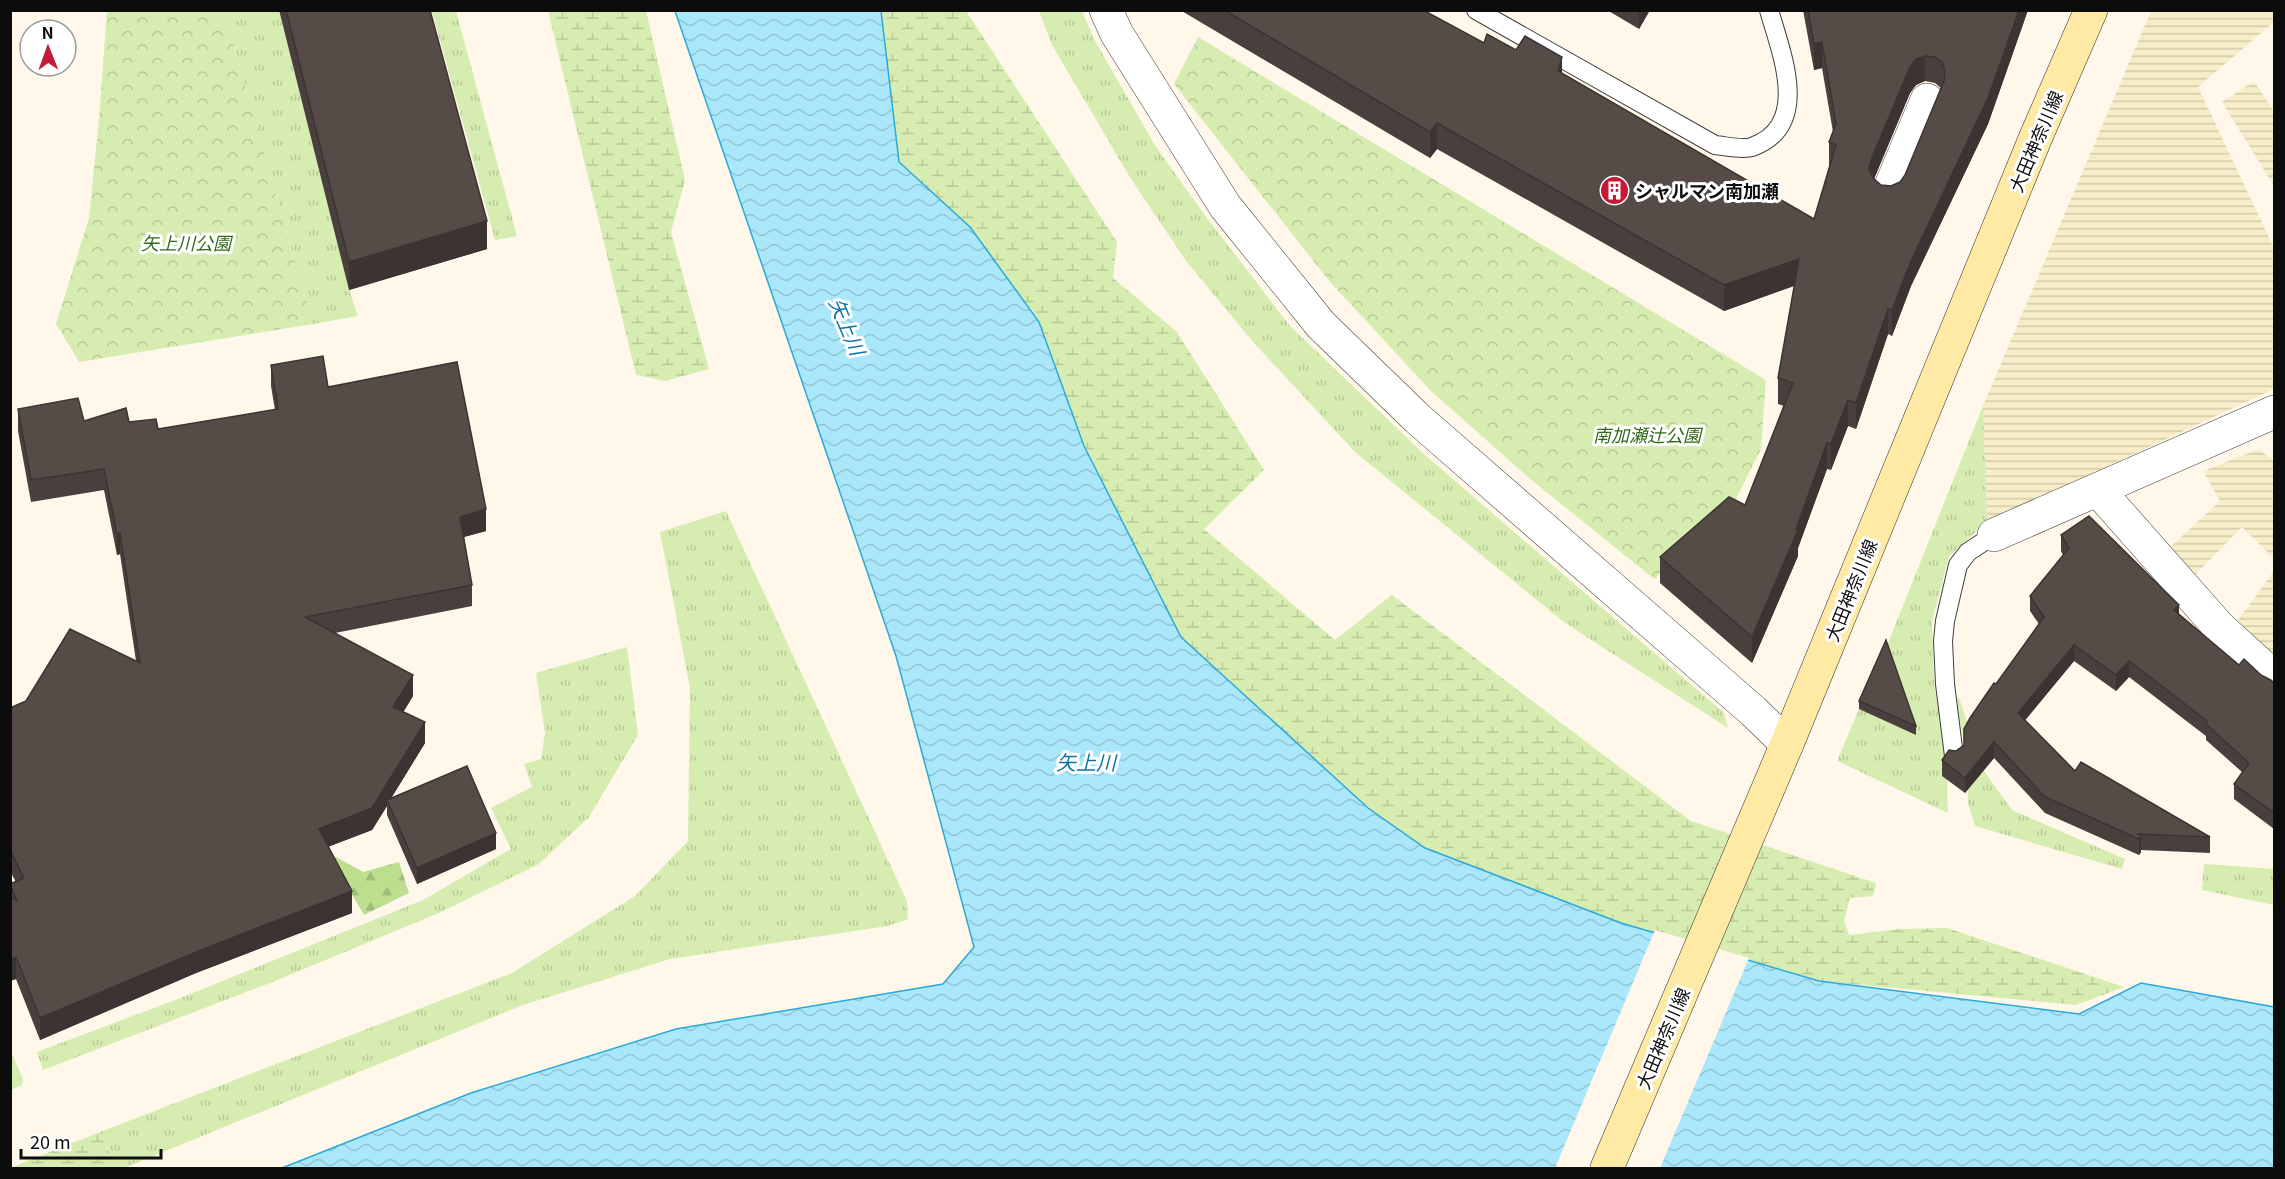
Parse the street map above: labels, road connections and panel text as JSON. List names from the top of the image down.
{
  "streets": {
    "main road": ["大田神奈川線"]
  },
  "water": ["矢上川"],
  "parks": ["矢上川公園", "南加瀬辻公園"],
  "places": {
    "building": ["シャルマン南加瀬"]
  },
  "scale_bar": "20 m",
  "north": "top"
}
